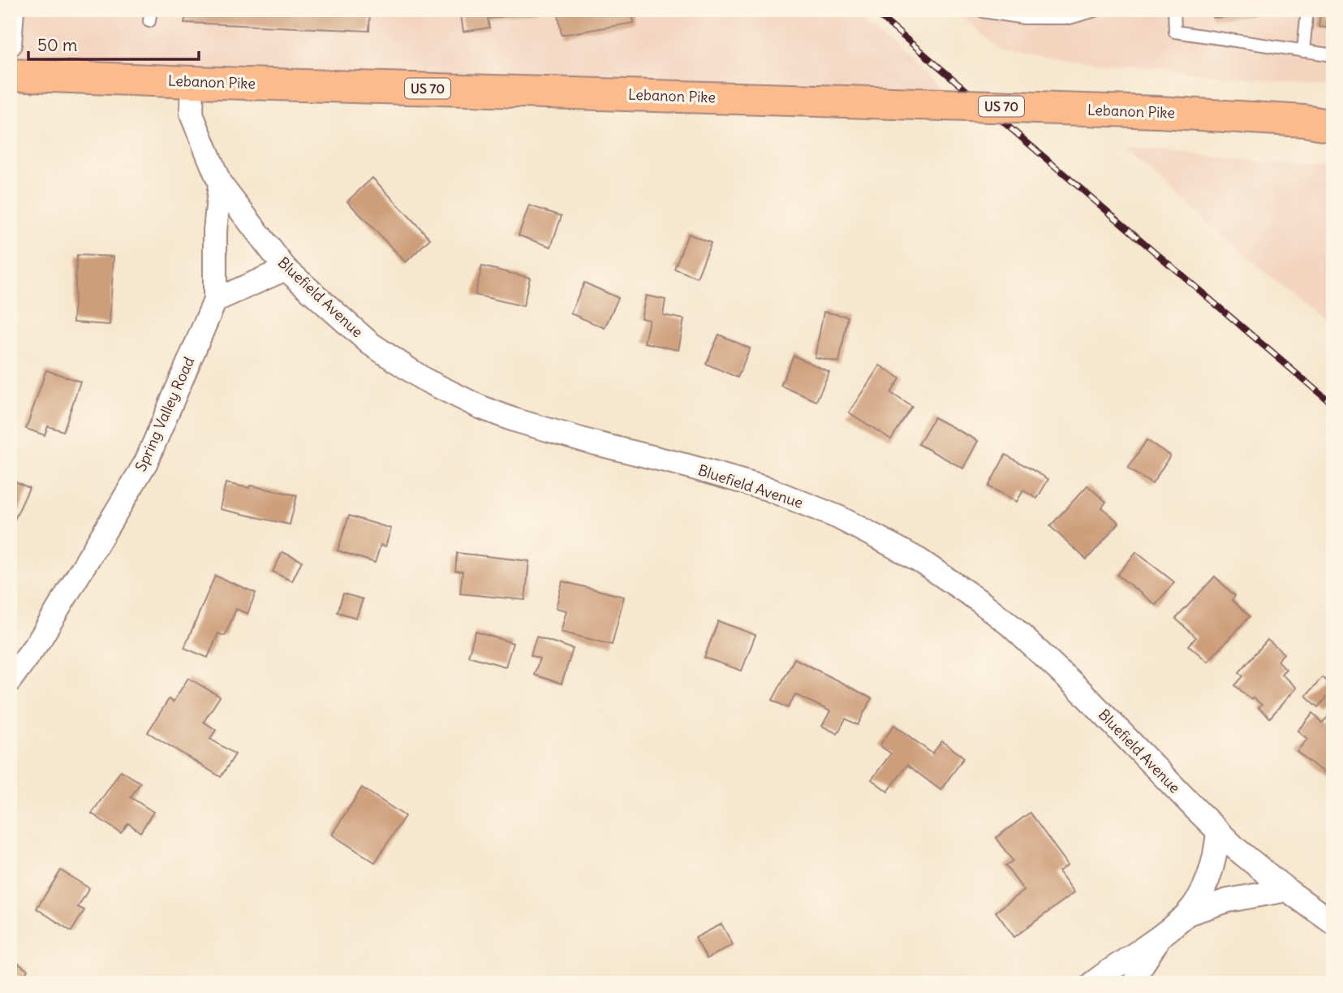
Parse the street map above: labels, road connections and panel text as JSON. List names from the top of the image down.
{
  "streets": {
    "main road": ["Lebanon Pike", "US 70"],
    "street": ["Bluefield Avenue", "Spring Valley Road"]
  },
  "crossings": [
    ["Lebanon Pike", "Bluefield Avenue"],
    ["Bluefield Avenue", "Spring Valley Road"]
  ],
  "scale_bar": "50 m"
}
